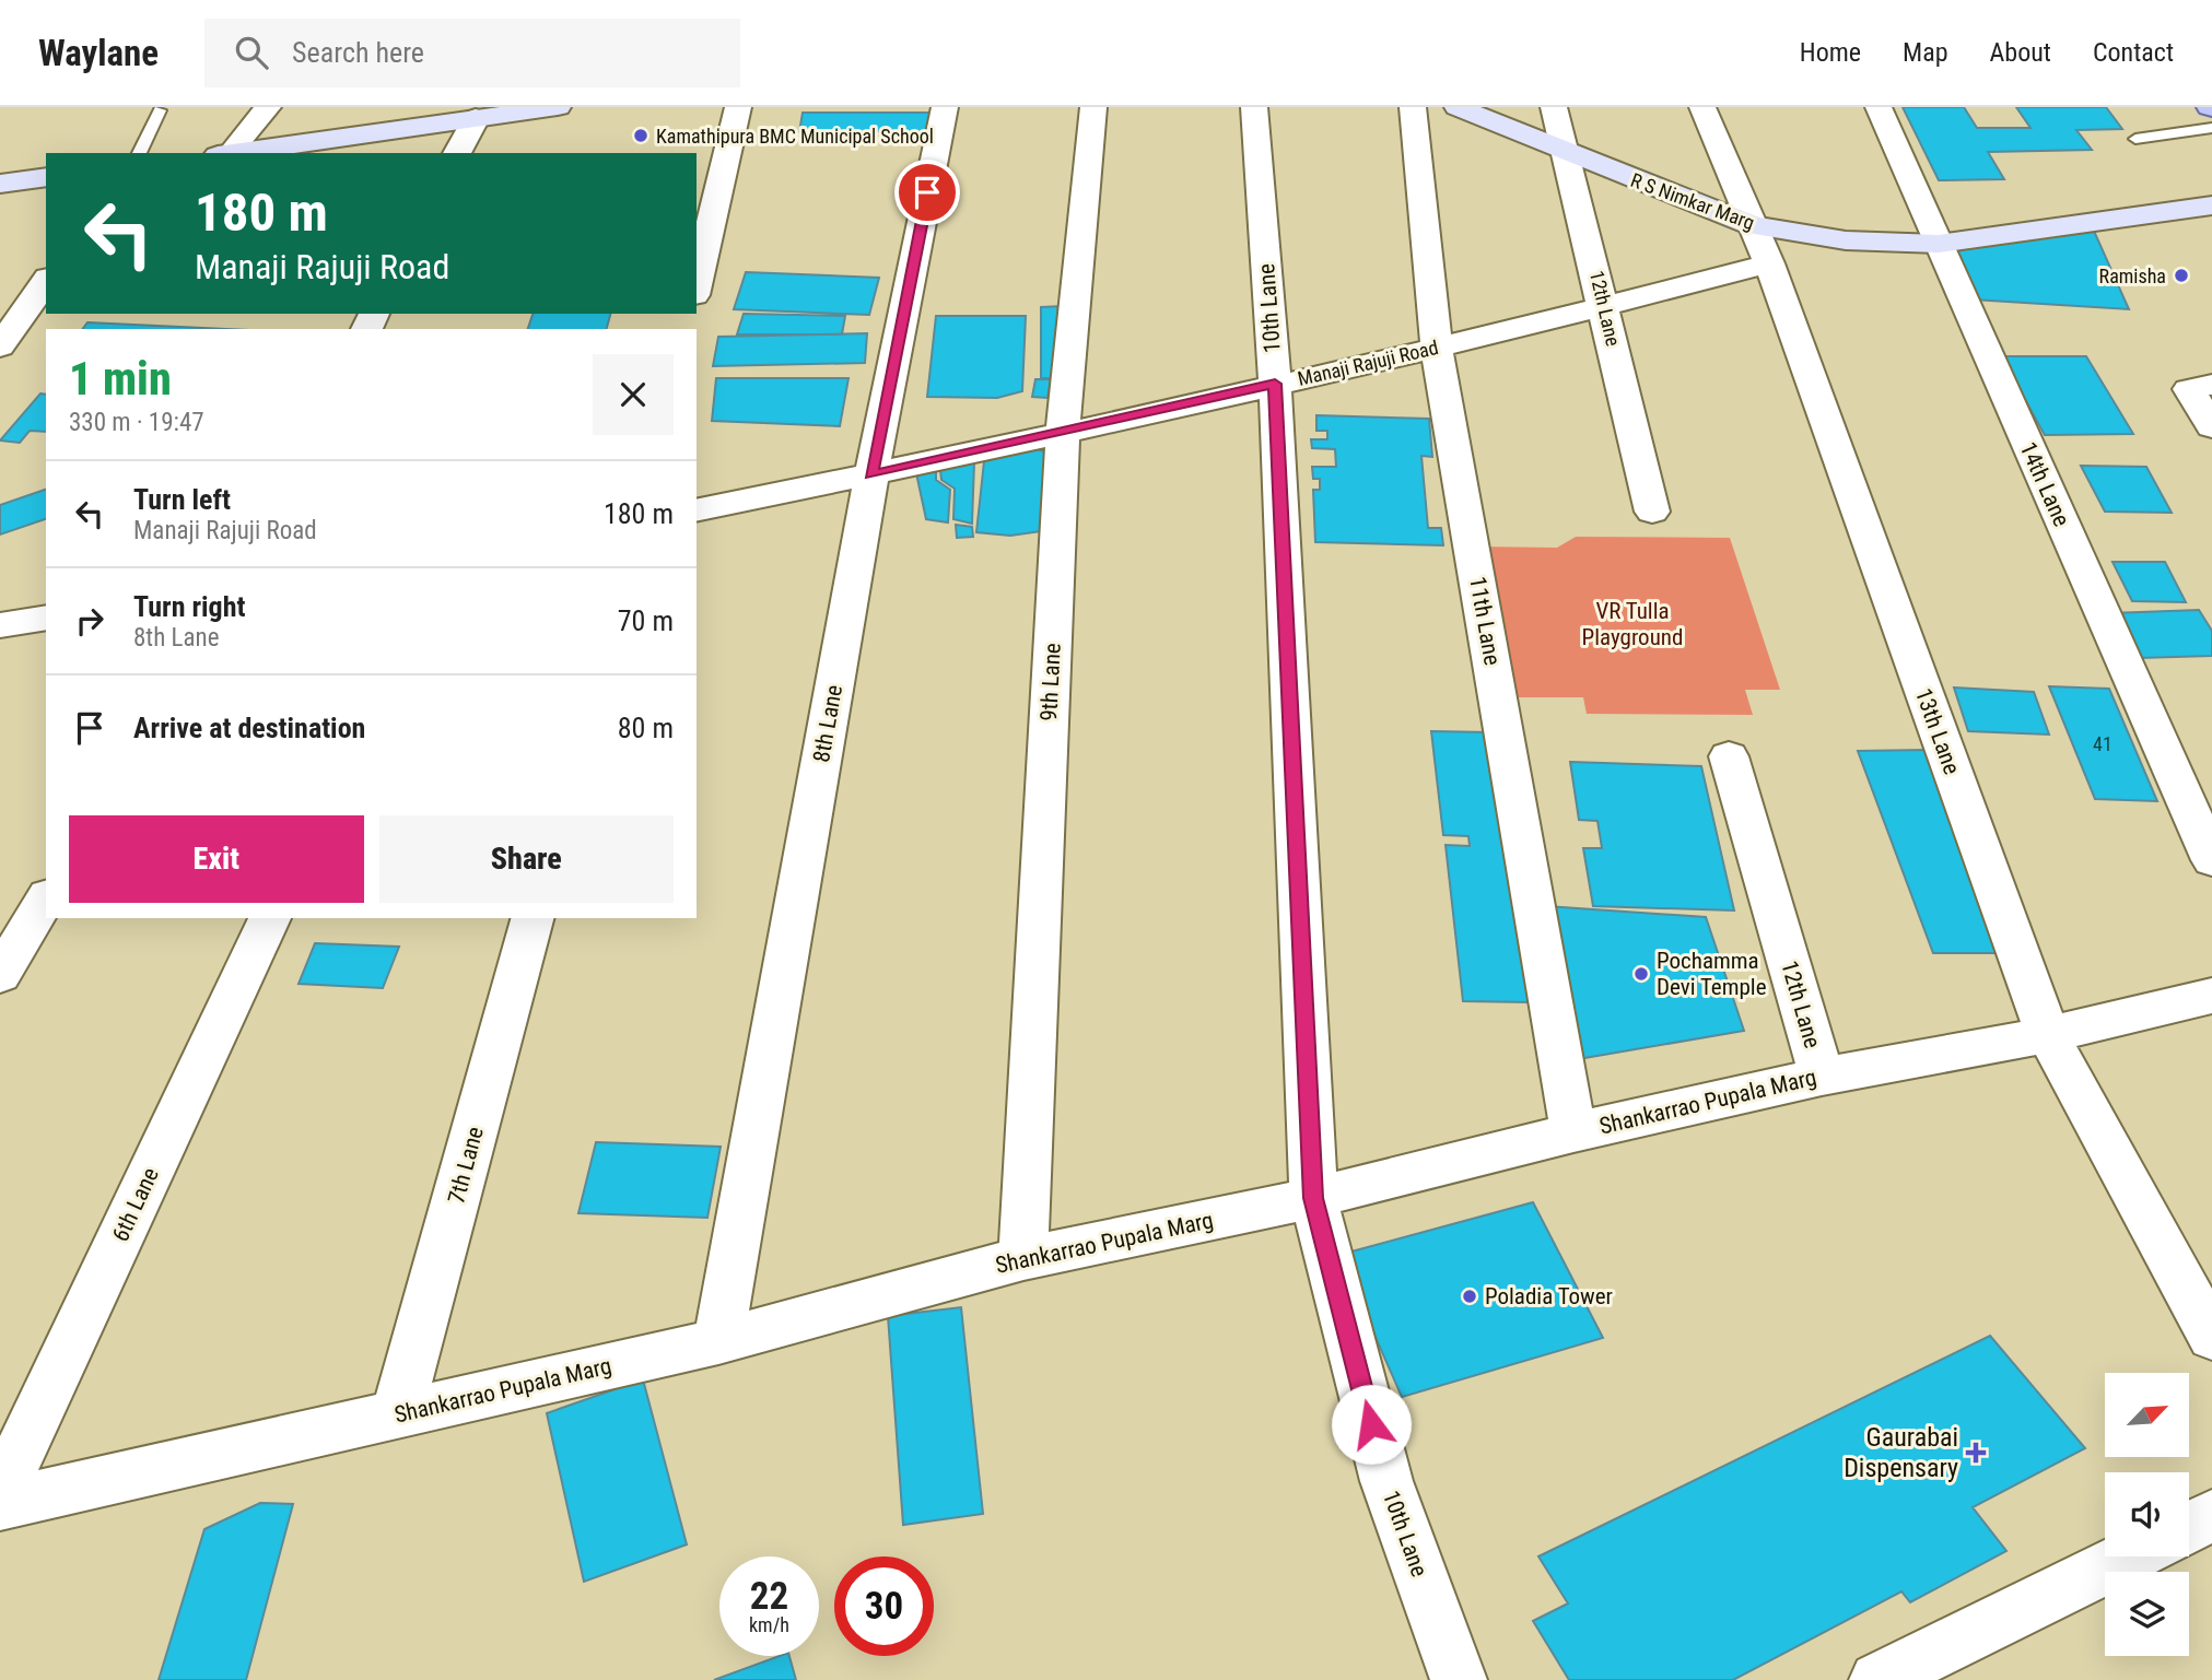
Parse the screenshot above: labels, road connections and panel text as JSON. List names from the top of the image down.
{
  "streets": {
    "main road": ["R S Nimkar Marg"],
    "street": [
      "10th Lane",
      "12th Lane",
      "Manaji Rajuji Road",
      "14th Lane",
      "11th Lane",
      "9th Lane",
      "8th Lane",
      "13th Lane",
      "Shankarrao Pupala Marg",
      "7th Lane",
      "6th Lane"
    ]
  },
  "crossings": [
    ["R S Nimkar Marg", "12th Lane"],
    ["R S Nimkar Marg", "14th Lane"],
    ["R S Nimkar Marg", "13th Lane"],
    ["10th Lane", "Manaji Rajuji Road"],
    ["10th Lane", "Shankarrao Pupala Marg"],
    ["12th Lane", "Manaji Rajuji Road"],
    ["12th Lane", "Shankarrao Pupala Marg"],
    ["Manaji Rajuji Road", "11th Lane"],
    ["Manaji Rajuji Road", "9th Lane"],
    ["Manaji Rajuji Road", "8th Lane"],
    ["Manaji Rajuji Road", "13th Lane"],
    ["11th Lane", "Shankarrao Pupala Marg"],
    ["9th Lane", "Shankarrao Pupala Marg"],
    ["8th Lane", "Shankarrao Pupala Marg"],
    ["13th Lane", "Shankarrao Pupala Marg"],
    ["Shankarrao Pupala Marg", "7th Lane"]
  ],
  "parks": ["VR Tulla Playground"],
  "places": {
    "other": [
      "Kamathipura BMC Municipal School",
      "Ramisha",
      "Pochamma Devi Temple",
      "Poladia Tower"
    ],
    "health": ["Gaurabai Dispensary"]
  },
  "house_numbers": ["41"],
  "north": "top right",
  "page": {
    "header": "Waylane",
    "search": "Search here",
    "nav": [
      "Home",
      "Map",
      "About",
      "Contact"
    ],
    "turn": ["180 m", "Manaji Rajuji Road"],
    "heading": ["1 min", "330 m · 19:47"],
    "list": [
      {
        "name": "Turn left",
        "note": "Manaji Rajuji Road",
        "value": "180 m"
      },
      {
        "name": "Turn right",
        "note": "8th Lane",
        "value": "70 m"
      },
      {
        "name": "Arrive at destination",
        "value": "80 m"
      }
    ],
    "buttons": ["Exit", "Share"],
    "speed": "22 km/h",
    "limit": "30"
  }
}
